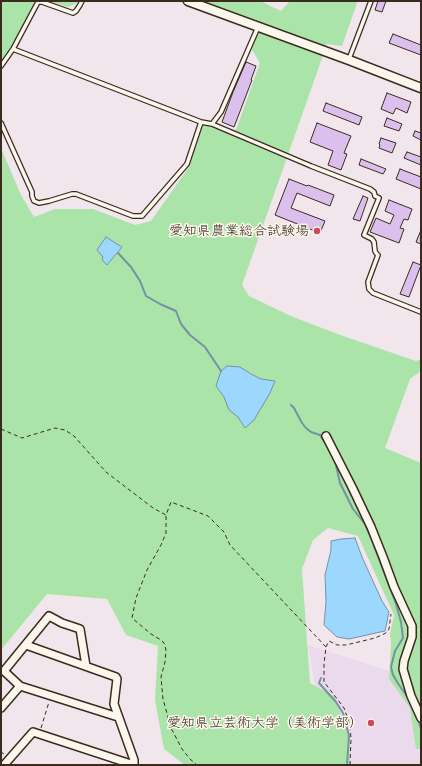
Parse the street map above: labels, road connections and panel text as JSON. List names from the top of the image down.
{
  "places": ["愛知県農業総合試験場", "愛知県立芸術大学（美術学部）"]
}
